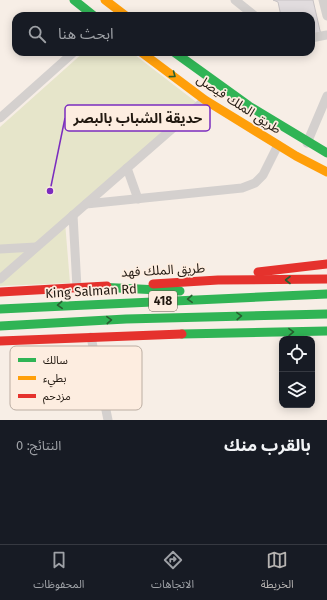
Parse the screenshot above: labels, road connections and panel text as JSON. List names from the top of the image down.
{
  "streets": {
    "main road": [
      "طريق الملك فيصل",
      "طريق الملك فهد",
      "King Salman Rd",
      "418"
    ]
  },
  "places": ["حديقة الشباب بالبصر"],
  "legend": ["سالك", "بطيء", "مزدحم"],
  "page": {
    "search": "ابحث هنا",
    "heading": ["بالقرب منك", "النتائج: 0"],
    "nav": ["الخريطة", "الاتجاهات", "المحفوظات"]
  }
}
